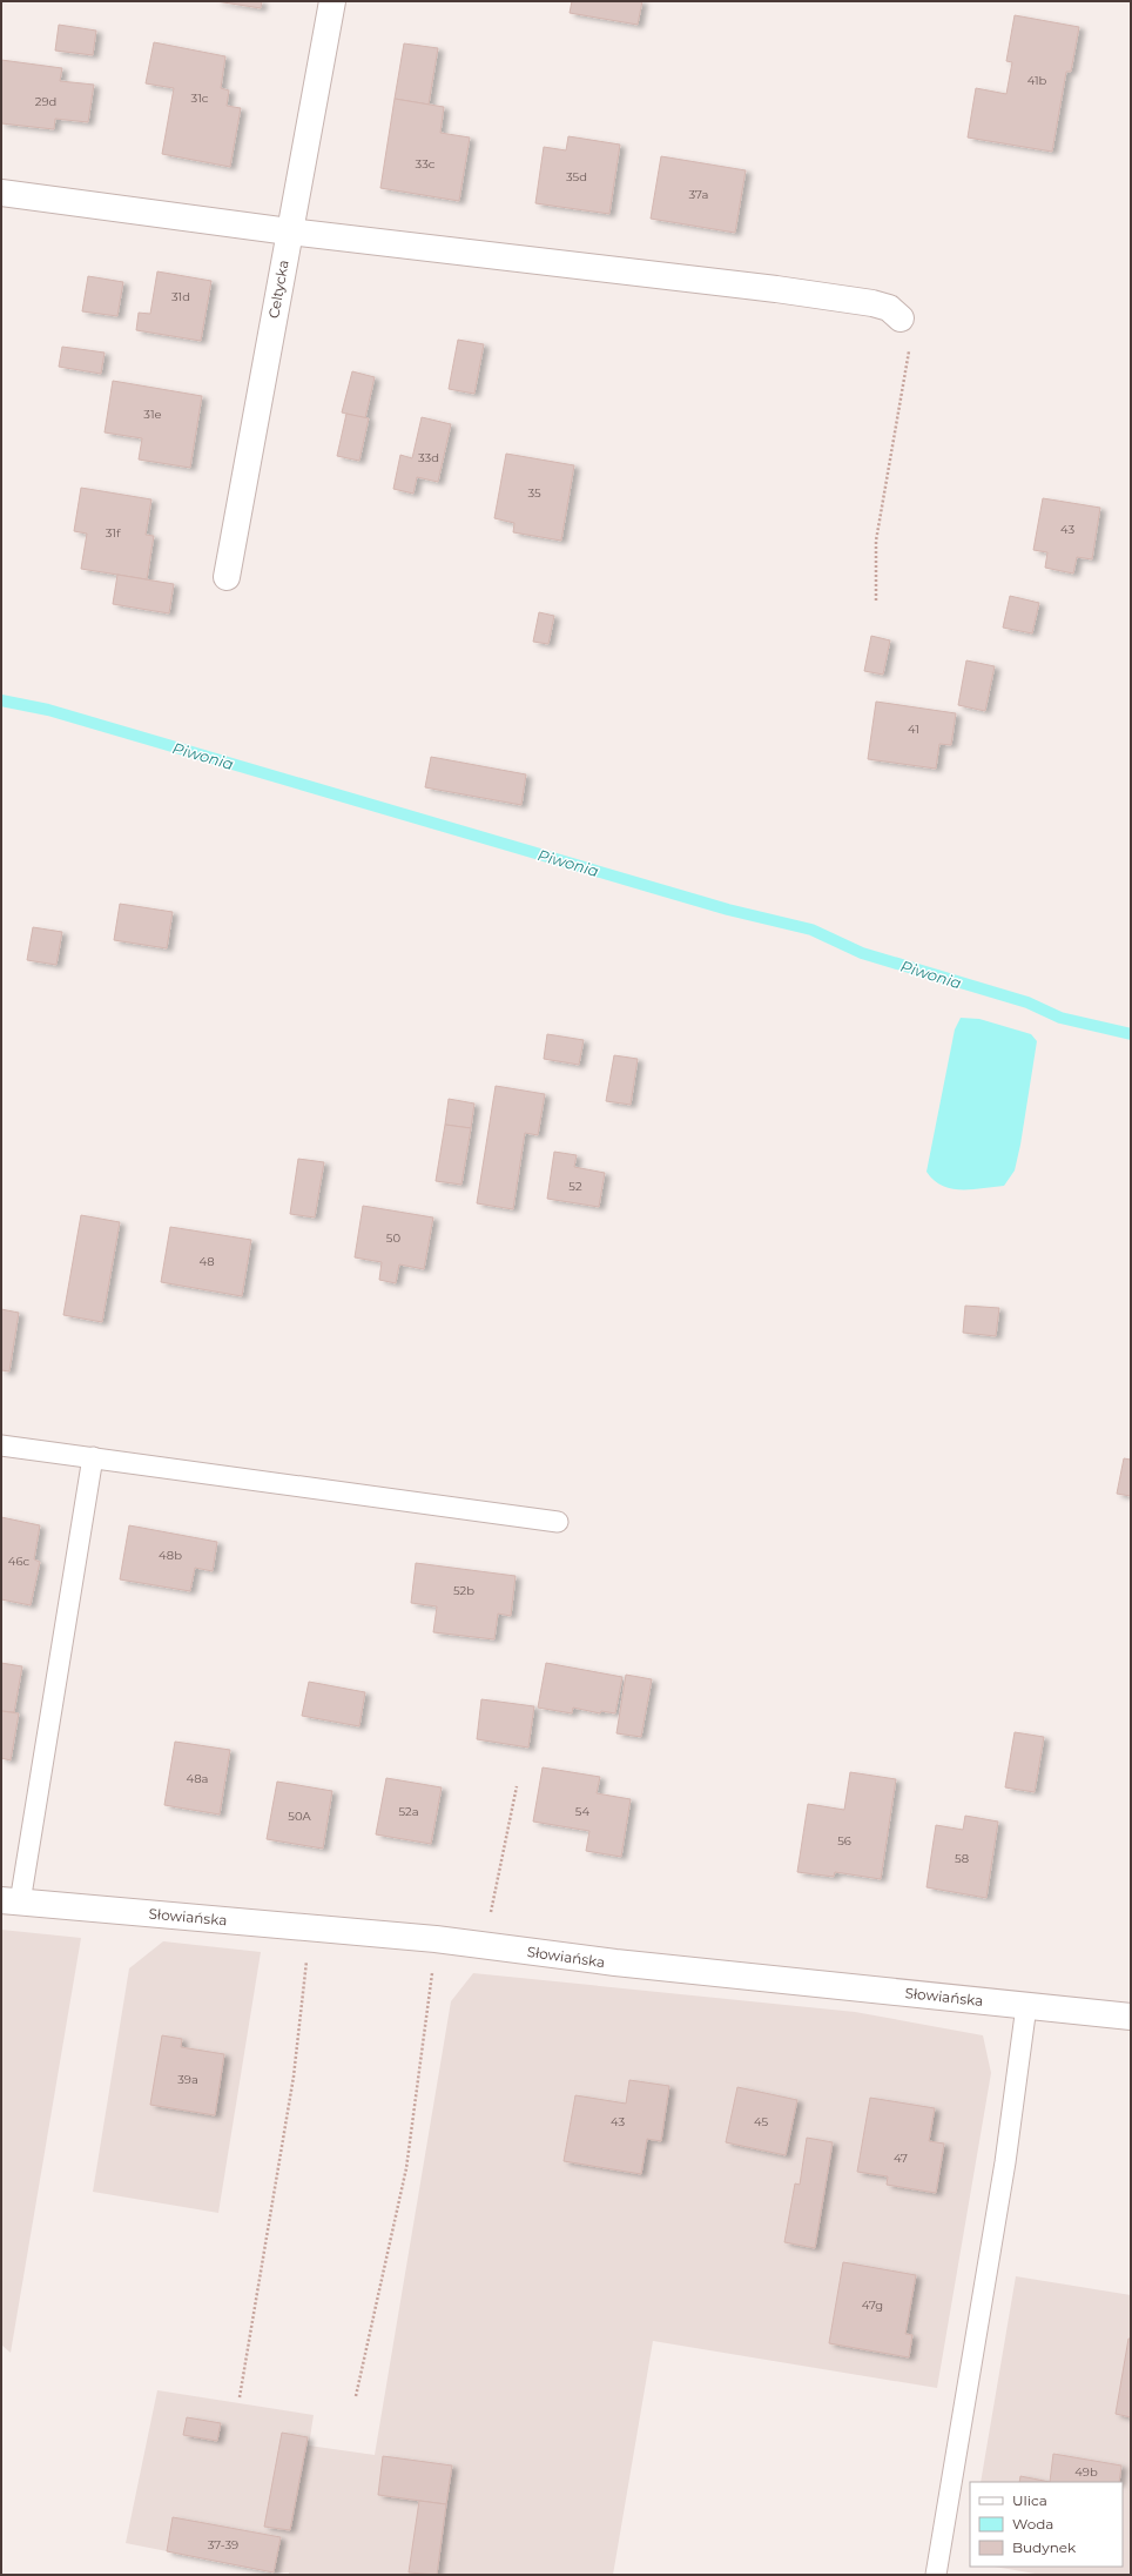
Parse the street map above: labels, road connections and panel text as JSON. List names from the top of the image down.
{
  "streets": {
    "street": ["Celtycka", "Słowiańska"]
  },
  "water": ["Piwonia"],
  "house_numbers": [
    "41b",
    "31c",
    "29d",
    "33c",
    "35d",
    "37a",
    "31d",
    "31e",
    "33d",
    "35",
    "43",
    "31f",
    "41",
    "52",
    "50",
    "48",
    "48b",
    "46c",
    "52b",
    "48a",
    "52a",
    "54",
    "50A",
    "56",
    "58",
    "39a",
    "43",
    "45",
    "47",
    "47g",
    "49b",
    "37-39"
  ],
  "legend": ["Ulica", "Woda", "Budynek"]
}
